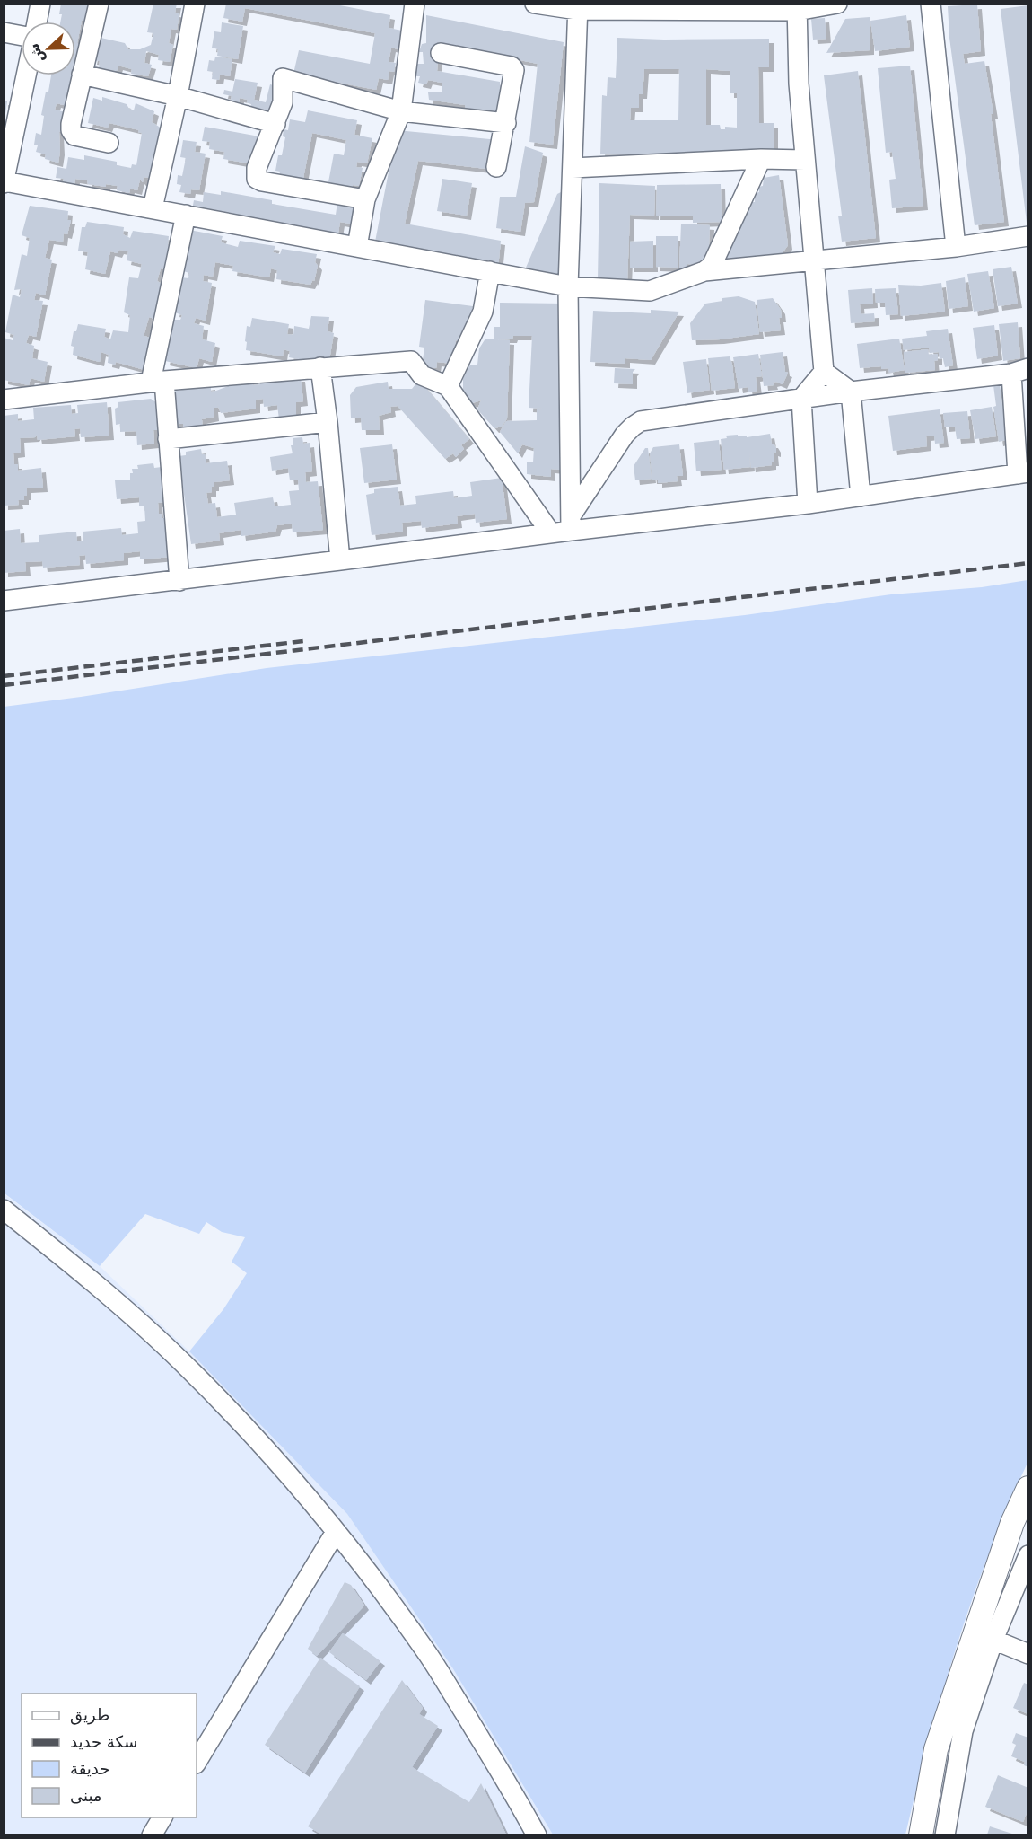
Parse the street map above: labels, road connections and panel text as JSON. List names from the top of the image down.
{
  "legend": [
    "طريق",
    "سكة حديد",
    "حديقة",
    "مبنى"
  ],
  "north": "left"
}
